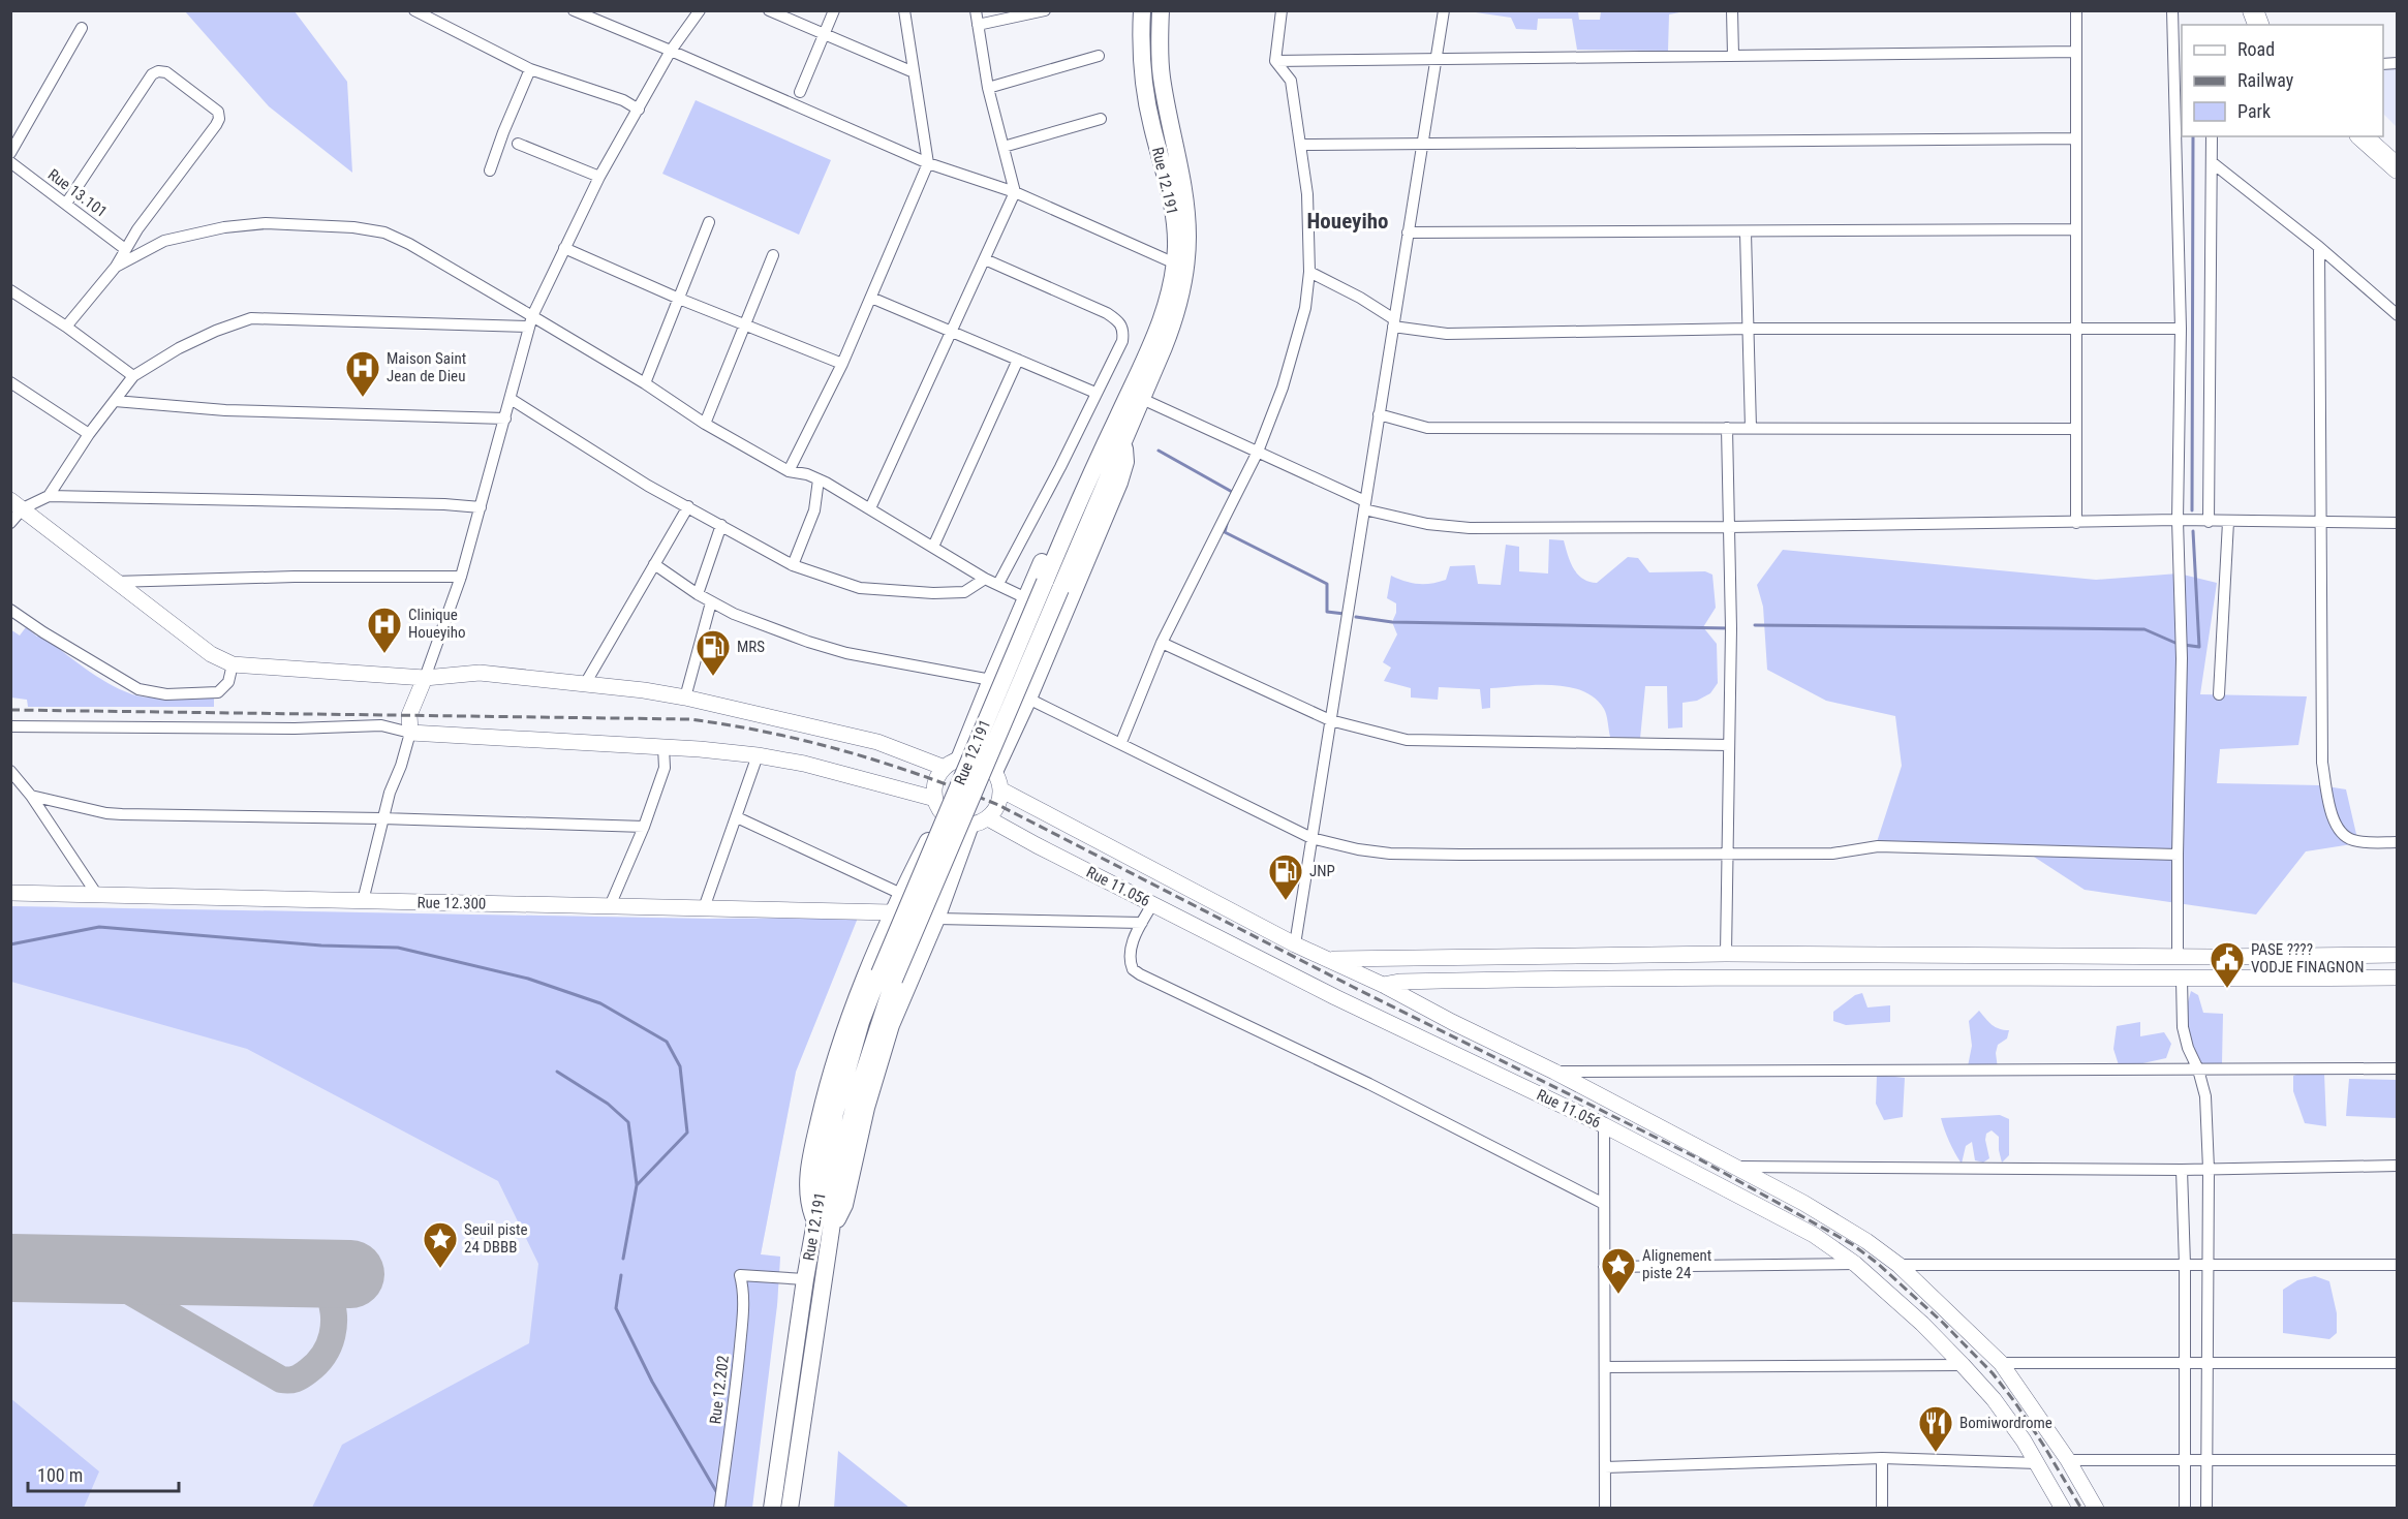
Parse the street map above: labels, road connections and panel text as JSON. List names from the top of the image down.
{
  "streets": {
    "main road": ["Rue 12.191", "Rue 11.056", "Rue 12.300"],
    "street": ["Rue 13.101", "Rue 12.202"]
  },
  "crossings": [
    ["Rue 12.191", "Rue 12.202"]
  ],
  "districts": ["Houeyiho"],
  "places": {
    "hospital": ["Maison Saint Jean de Dieu", "Clinique Houeyiho"],
    "fuel station": ["MRS", "JNP"],
    "public building": ["PASE ???? VODJE FINAGNON"],
    "place": ["Seuil piste 24 DBBB", "Alignement piste 24"],
    "restaurant": ["Bomiwordrome"]
  },
  "legend": ["Road", "Railway", "Park"],
  "scale_bar": "100 m"
}
